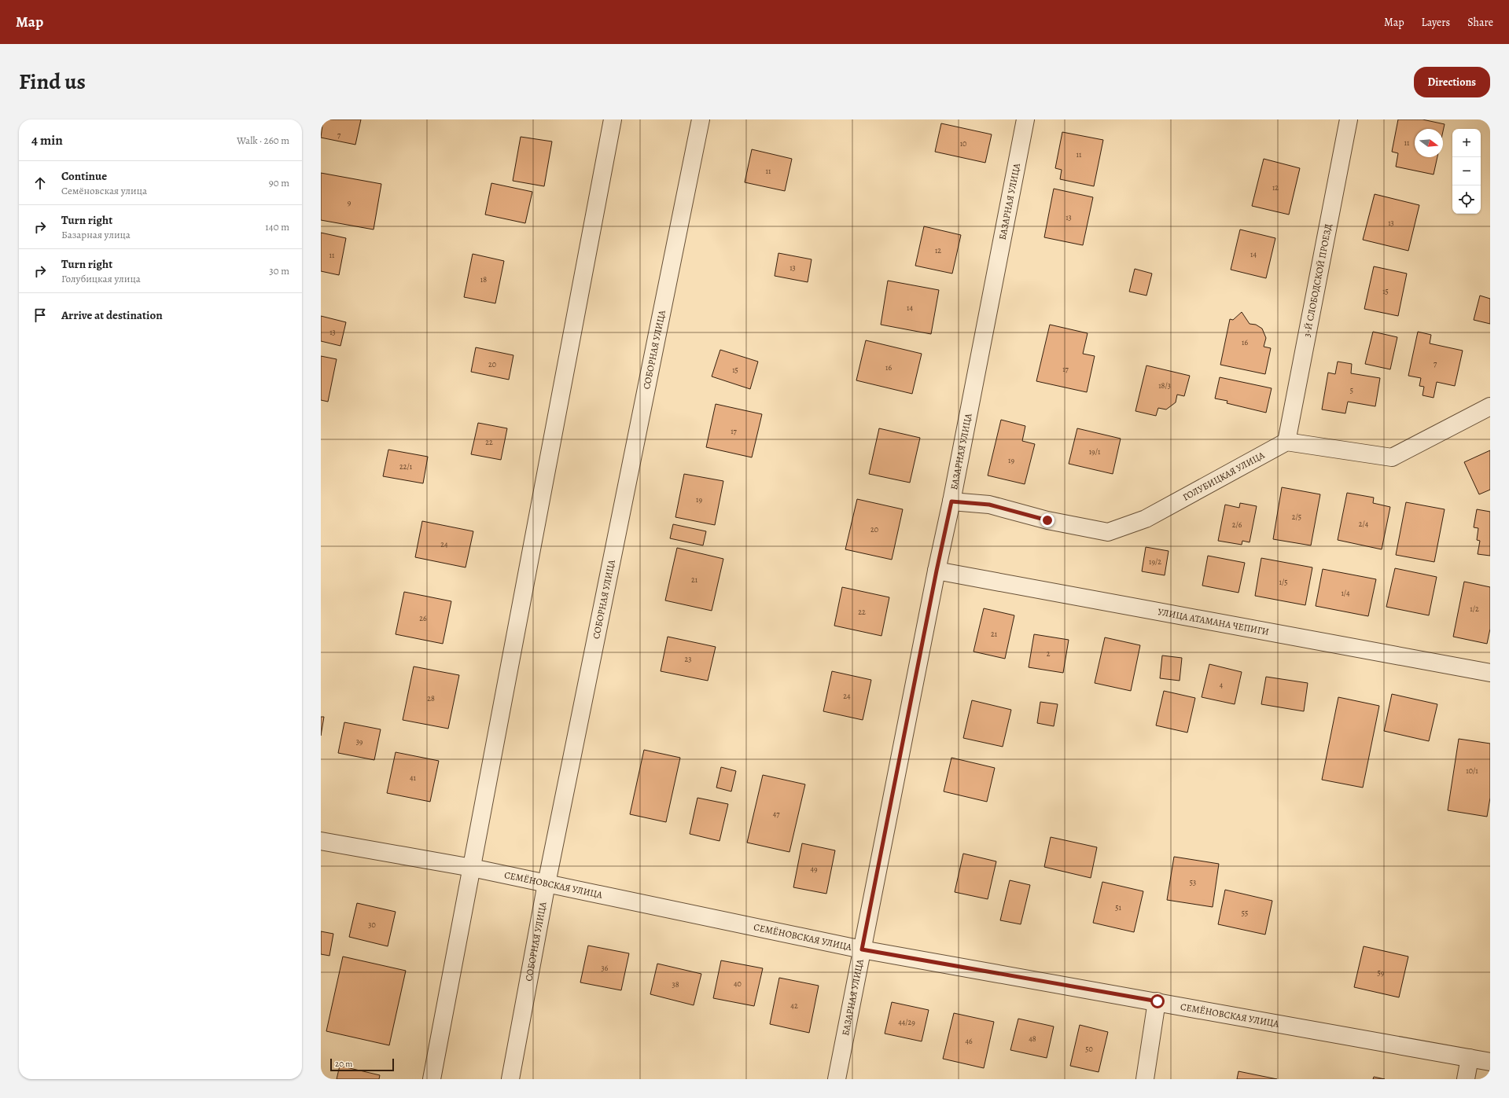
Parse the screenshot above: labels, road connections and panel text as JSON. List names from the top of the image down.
{
  "streets": {
    "street": [
      "БАЗАРНАЯ УЛИЦА",
      "3-Й СЛОБОДСКОЙ ПРОЕЗД",
      "СОБОРНАЯ УЛИЦА",
      "ГОЛУБИЦКАЯ УЛИЦА",
      "УЛИЦА АТАМАНА ЧЕПИГИ",
      "СЕМЁНОВСКАЯ УЛИЦА"
    ]
  },
  "crossings": [
    ["БАЗАРНАЯ УЛИЦА", "ГОЛУБИЦКАЯ УЛИЦА"],
    ["БАЗАРНАЯ УЛИЦА", "УЛИЦА АТАМАНА ЧЕПИГИ"],
    ["БАЗАРНАЯ УЛИЦА", "СЕМЁНОВСКАЯ УЛИЦА"],
    ["3-Й СЛОБОДСКОЙ ПРОЕЗД", "ГОЛУБИЦКАЯ УЛИЦА"],
    ["СОБОРНАЯ УЛИЦА", "СЕМЁНОВСКАЯ УЛИЦА"]
  ],
  "house_numbers": [
    "7",
    "11",
    "10",
    "11",
    "11",
    "12",
    "9",
    "13",
    "13",
    "12",
    "14",
    "11",
    "13",
    "18",
    "15",
    "14",
    "13",
    "16",
    "7",
    "20",
    "16",
    "17",
    "15",
    "18/3",
    "5",
    "17",
    "22",
    "19/1",
    "19",
    "22/1",
    "19",
    "2/5",
    "2/4",
    "2/6",
    "20",
    "24",
    "19/2",
    "21",
    "1/5",
    "1/4",
    "1/2",
    "22",
    "26",
    "21",
    "2",
    "23",
    "4",
    "24",
    "28",
    "39",
    "10/1",
    "41",
    "47",
    "49",
    "53",
    "51",
    "55",
    "30",
    "36",
    "59",
    "40",
    "38",
    "42",
    "44/29",
    "48",
    "46",
    "50"
  ],
  "scale_bar": "20 m",
  "north": "right",
  "page": {
    "header": "Map",
    "nav": ["Map", "Layers", "Share"],
    "title": "Find us",
    "buttons": "Directions",
    "heading": ["4 min", "Walk · 260 m"],
    "map_buttons": ["+", "−"],
    "list": [
      ["Continue", "Семёновская улица", "90 m"],
      ["Turn right", "Базарная улица", "140 m"],
      ["Turn right", "Голубицкая улица", "30 m"],
      "Arrive at destination"
    ],
    "scale": "20 m"
  }
}
